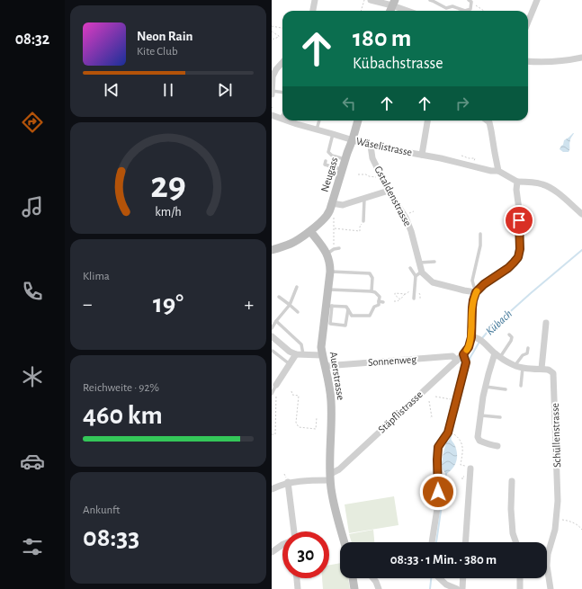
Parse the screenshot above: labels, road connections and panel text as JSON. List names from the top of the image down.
{
  "streets": {
    "main road": ["Neugass", "Auerstrasse"],
    "street": [
      "Wäselistrasse",
      "Gstaldenstrasse",
      "Sonnenweg",
      "Stäpflistrasse",
      "Schüllenstrasse"
    ]
  },
  "crossings": [
    ["Wäselistrasse", "Neugass"],
    ["Wäselistrasse", "Gstaldenstrasse"],
    ["Neugass", "Auerstrasse"],
    ["Sonnenweg", "Auerstrasse"],
    ["Sonnenweg", "Stäpflistrasse"],
    ["Auerstrasse", "Stäpflistrasse"]
  ],
  "water": ["Kübach"],
  "page": {
    "tabs": "08:32",
    "turn": ["180 m", "Kübachstrasse"],
    "song": ["Neon Rain", "Kite Club"],
    "tile": [
      "Klima",
      ["Reichweite · 92%", "460 km"],
      ["Ankunft", "08:33"]
    ],
    "heat": ["−", "19°", "+"],
    "limit": "30",
    "trip": "08:33 · 1 Min. · 380 m",
    "gauge": ["29", "km/h"]
  }
}
